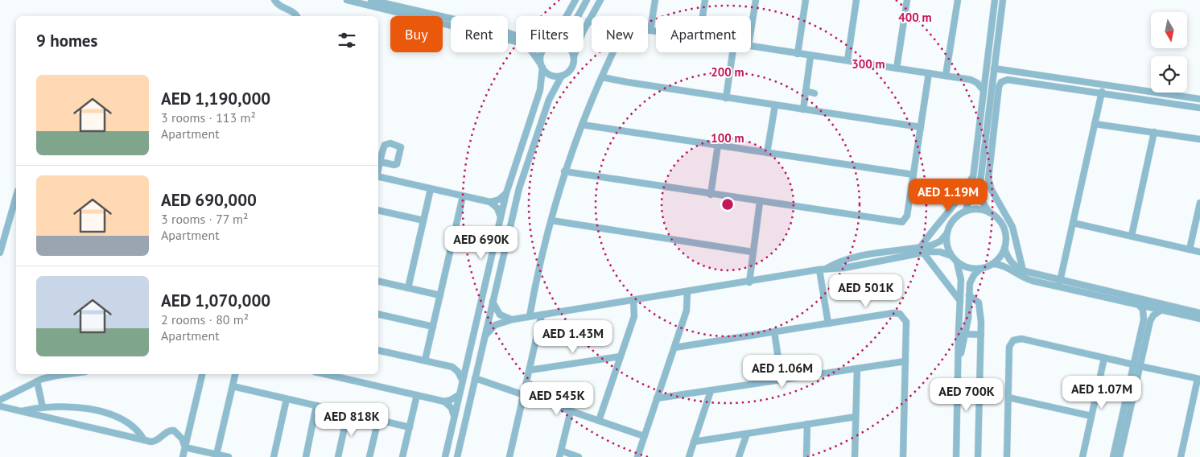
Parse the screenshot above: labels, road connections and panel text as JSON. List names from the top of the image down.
{
  "north": "bottom",
  "page": {
    "chip": [
      "Buy",
      "Rent",
      "Filters",
      "New",
      "Apartment"
    ],
    "heading": "9 homes",
    "list": [
      {
        "name": "AED 1,190,000",
        "note": "3 rooms · 113 m² · Apartment"
      },
      {
        "name": "AED 690,000",
        "note": "3 rooms · 77 m² · Apartment"
      },
      {
        "name": "AED 1,070,000",
        "note": "2 rooms · 80 m² · Apartment"
      }
    ],
    "price": [
      "AED 1.19M",
      "AED 690K",
      "AED 501K",
      "AED 1.43M",
      "AED 1.06M",
      "AED 1.07M",
      "AED 700K",
      "AED 545K",
      "AED 818K"
    ]
  },
  "rings": [
    "400 m",
    "300 m",
    "200 m",
    "100 m"
  ]
}
